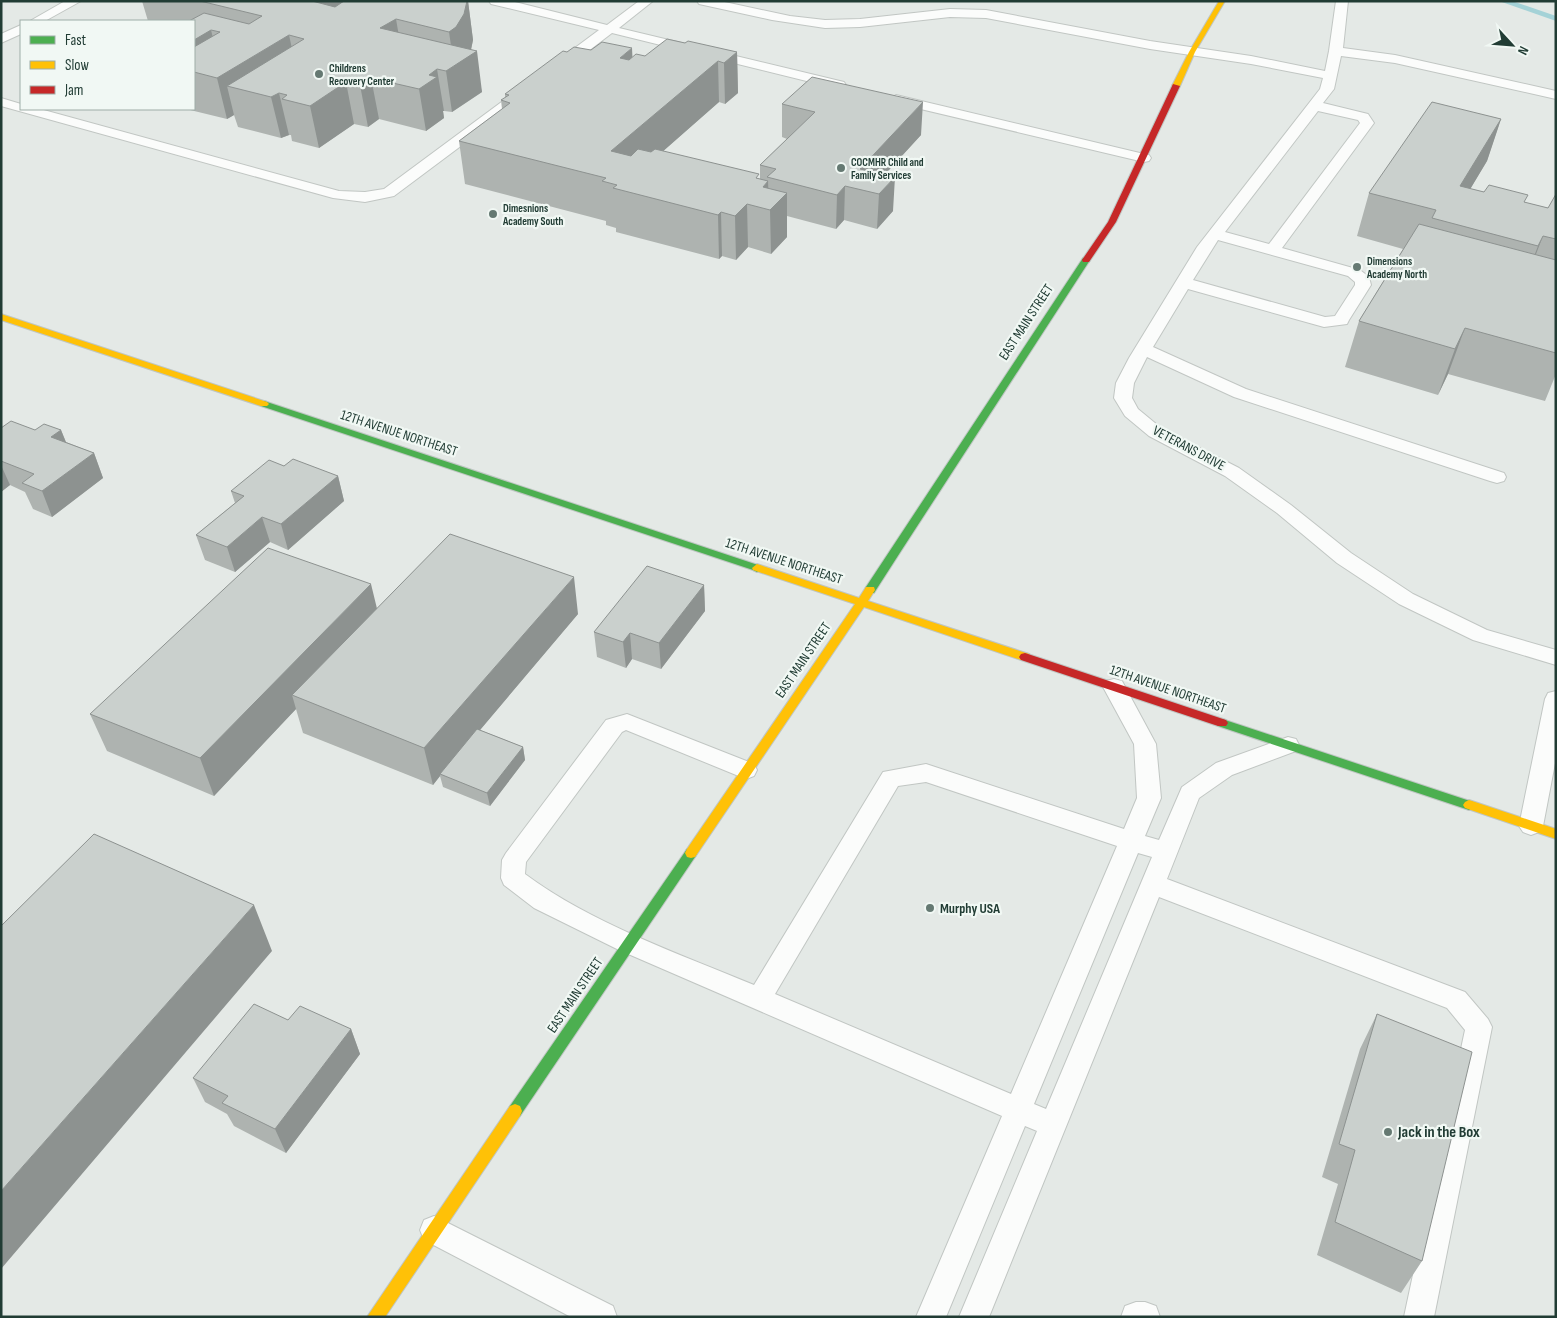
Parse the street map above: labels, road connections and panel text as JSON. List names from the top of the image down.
{
  "streets": {
    "street": ["EAST MAIN STREET", "12TH AVENUE NORTHEAST"],
    "lane": ["VETERANS DRIVE"]
  },
  "crossings": [
    ["EAST MAIN STREET", "12TH AVENUE NORTHEAST"]
  ],
  "places": [
    "Childrens Recovery Center",
    "COCMHR Child and Family Services",
    "Dimesnions Academy South",
    "Dimensions Academy North",
    "Murphy USA",
    "Jack in the Box"
  ],
  "legend": ["Fast", "Slow", "Jam"],
  "north": "bottom right"
}
